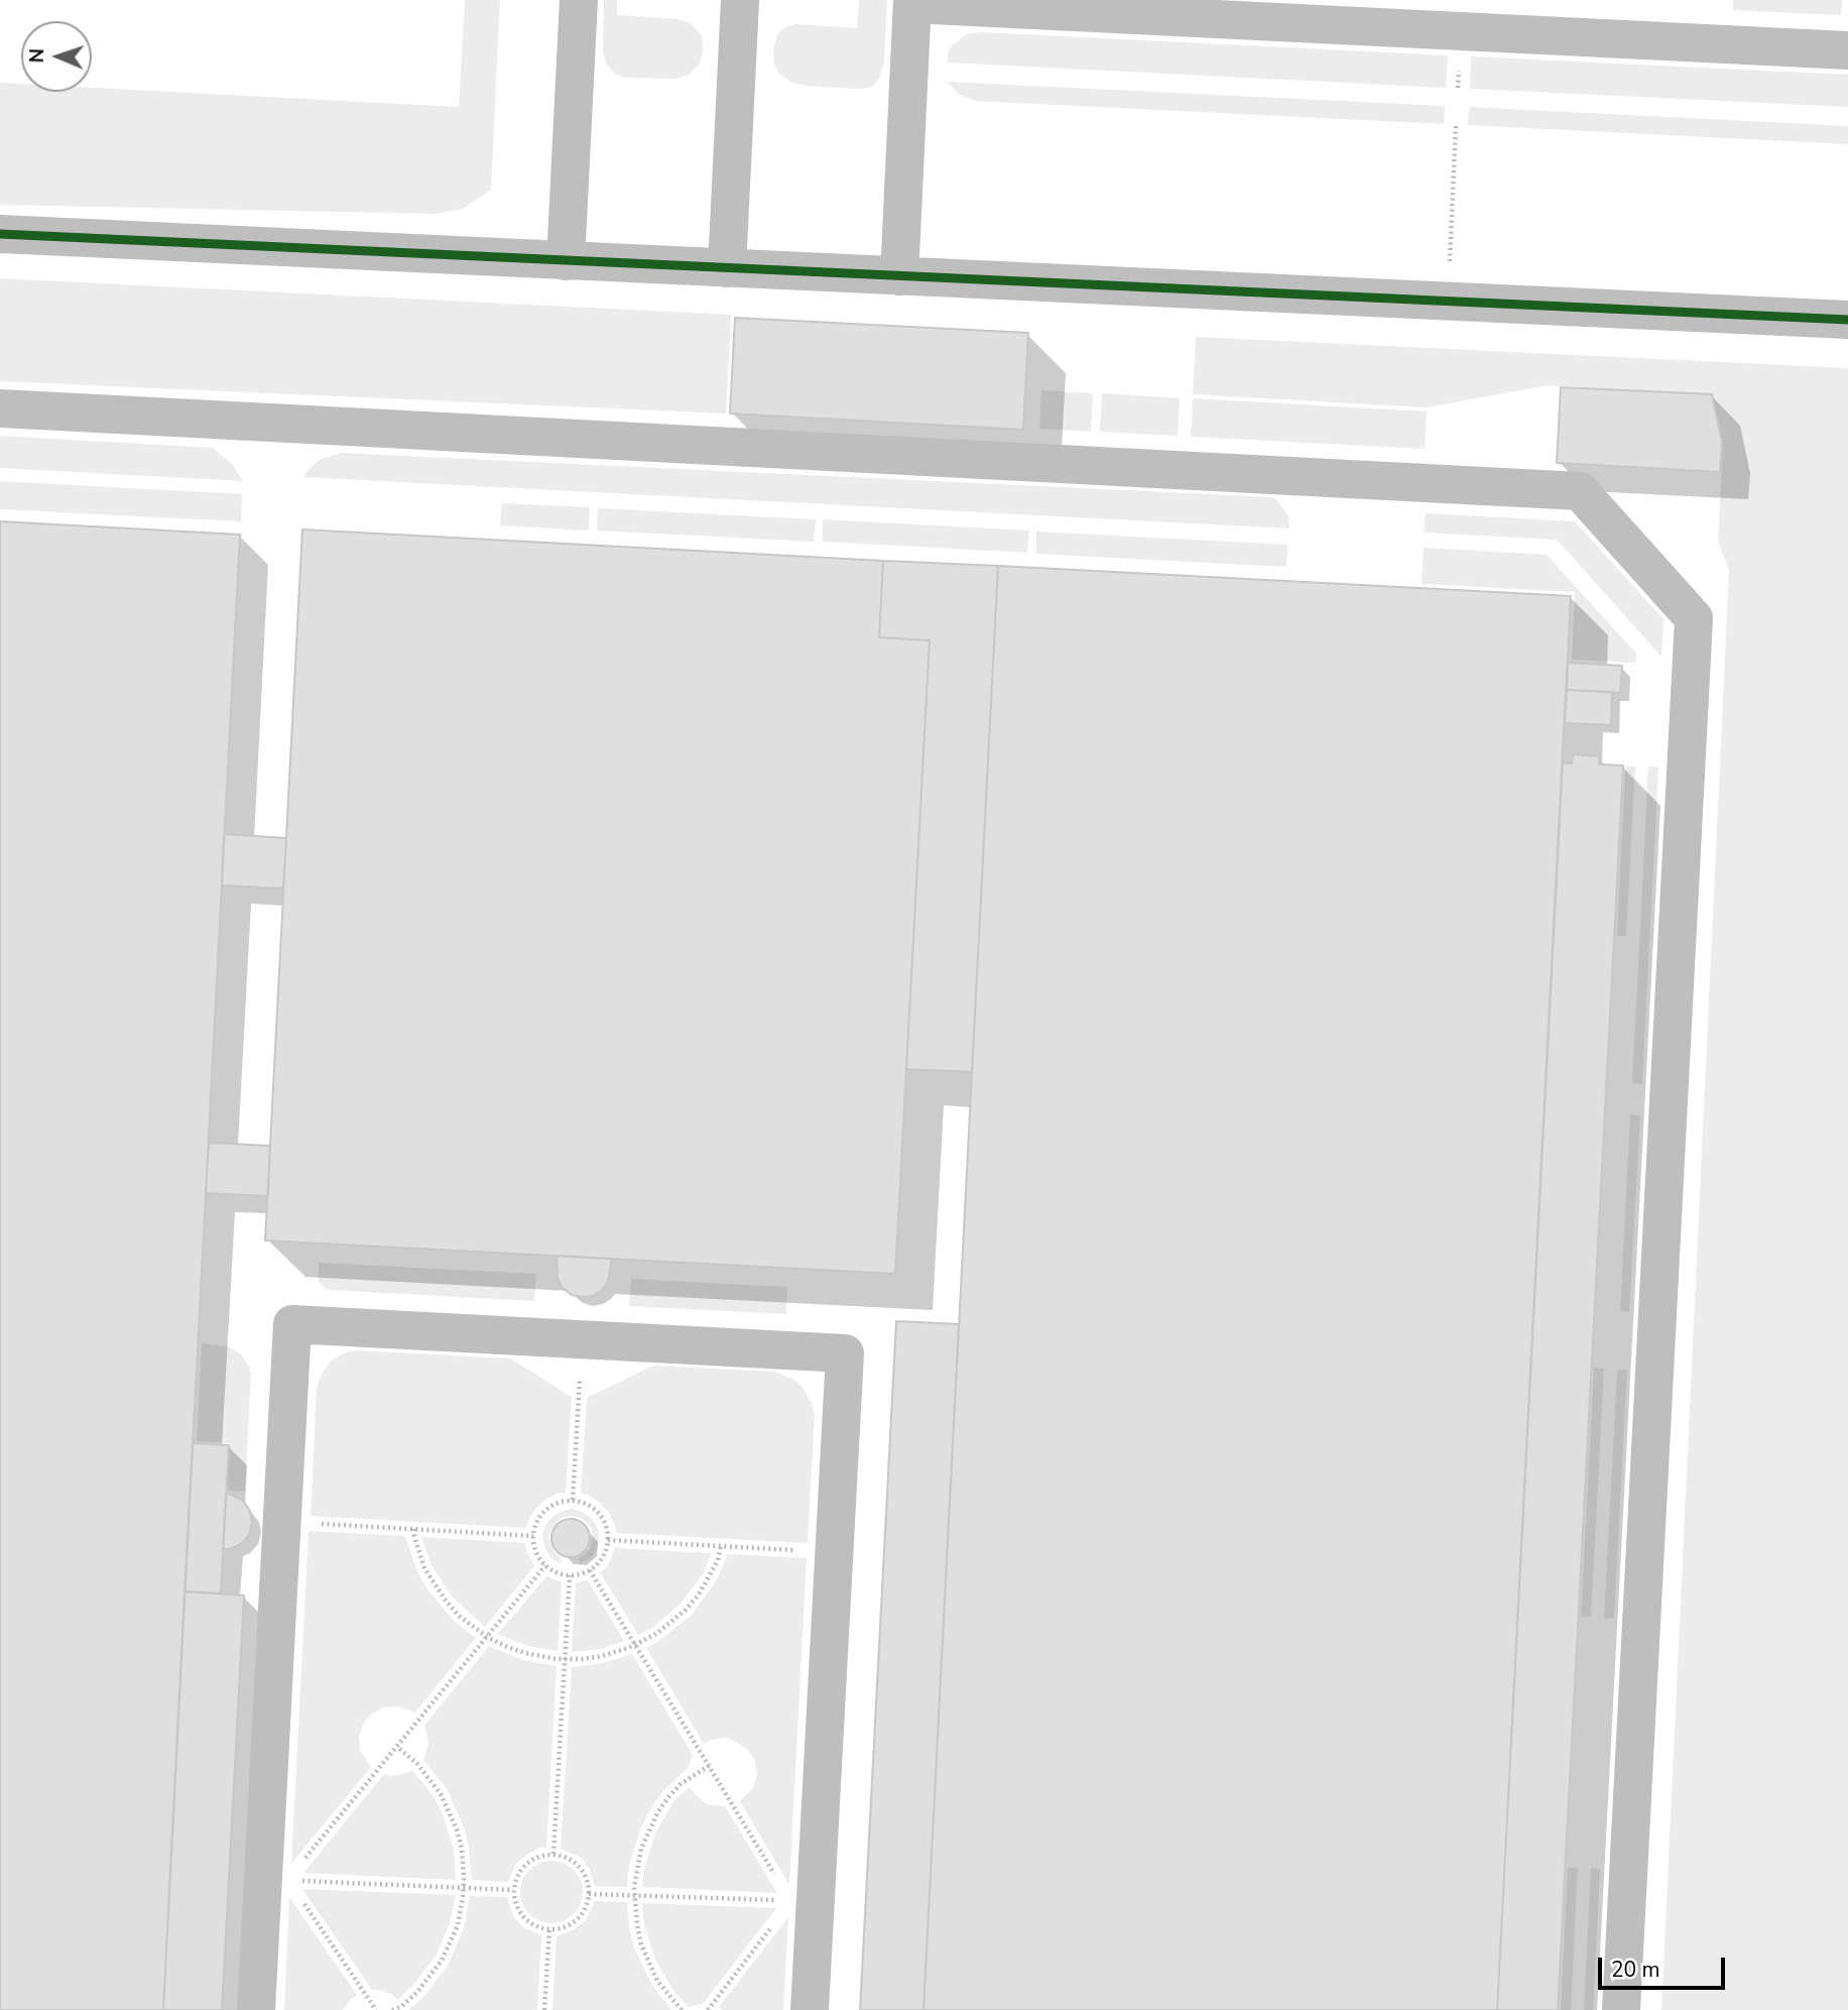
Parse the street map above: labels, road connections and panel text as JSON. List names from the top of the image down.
{
  "scale_bar": "20 m",
  "north": "left"
}
